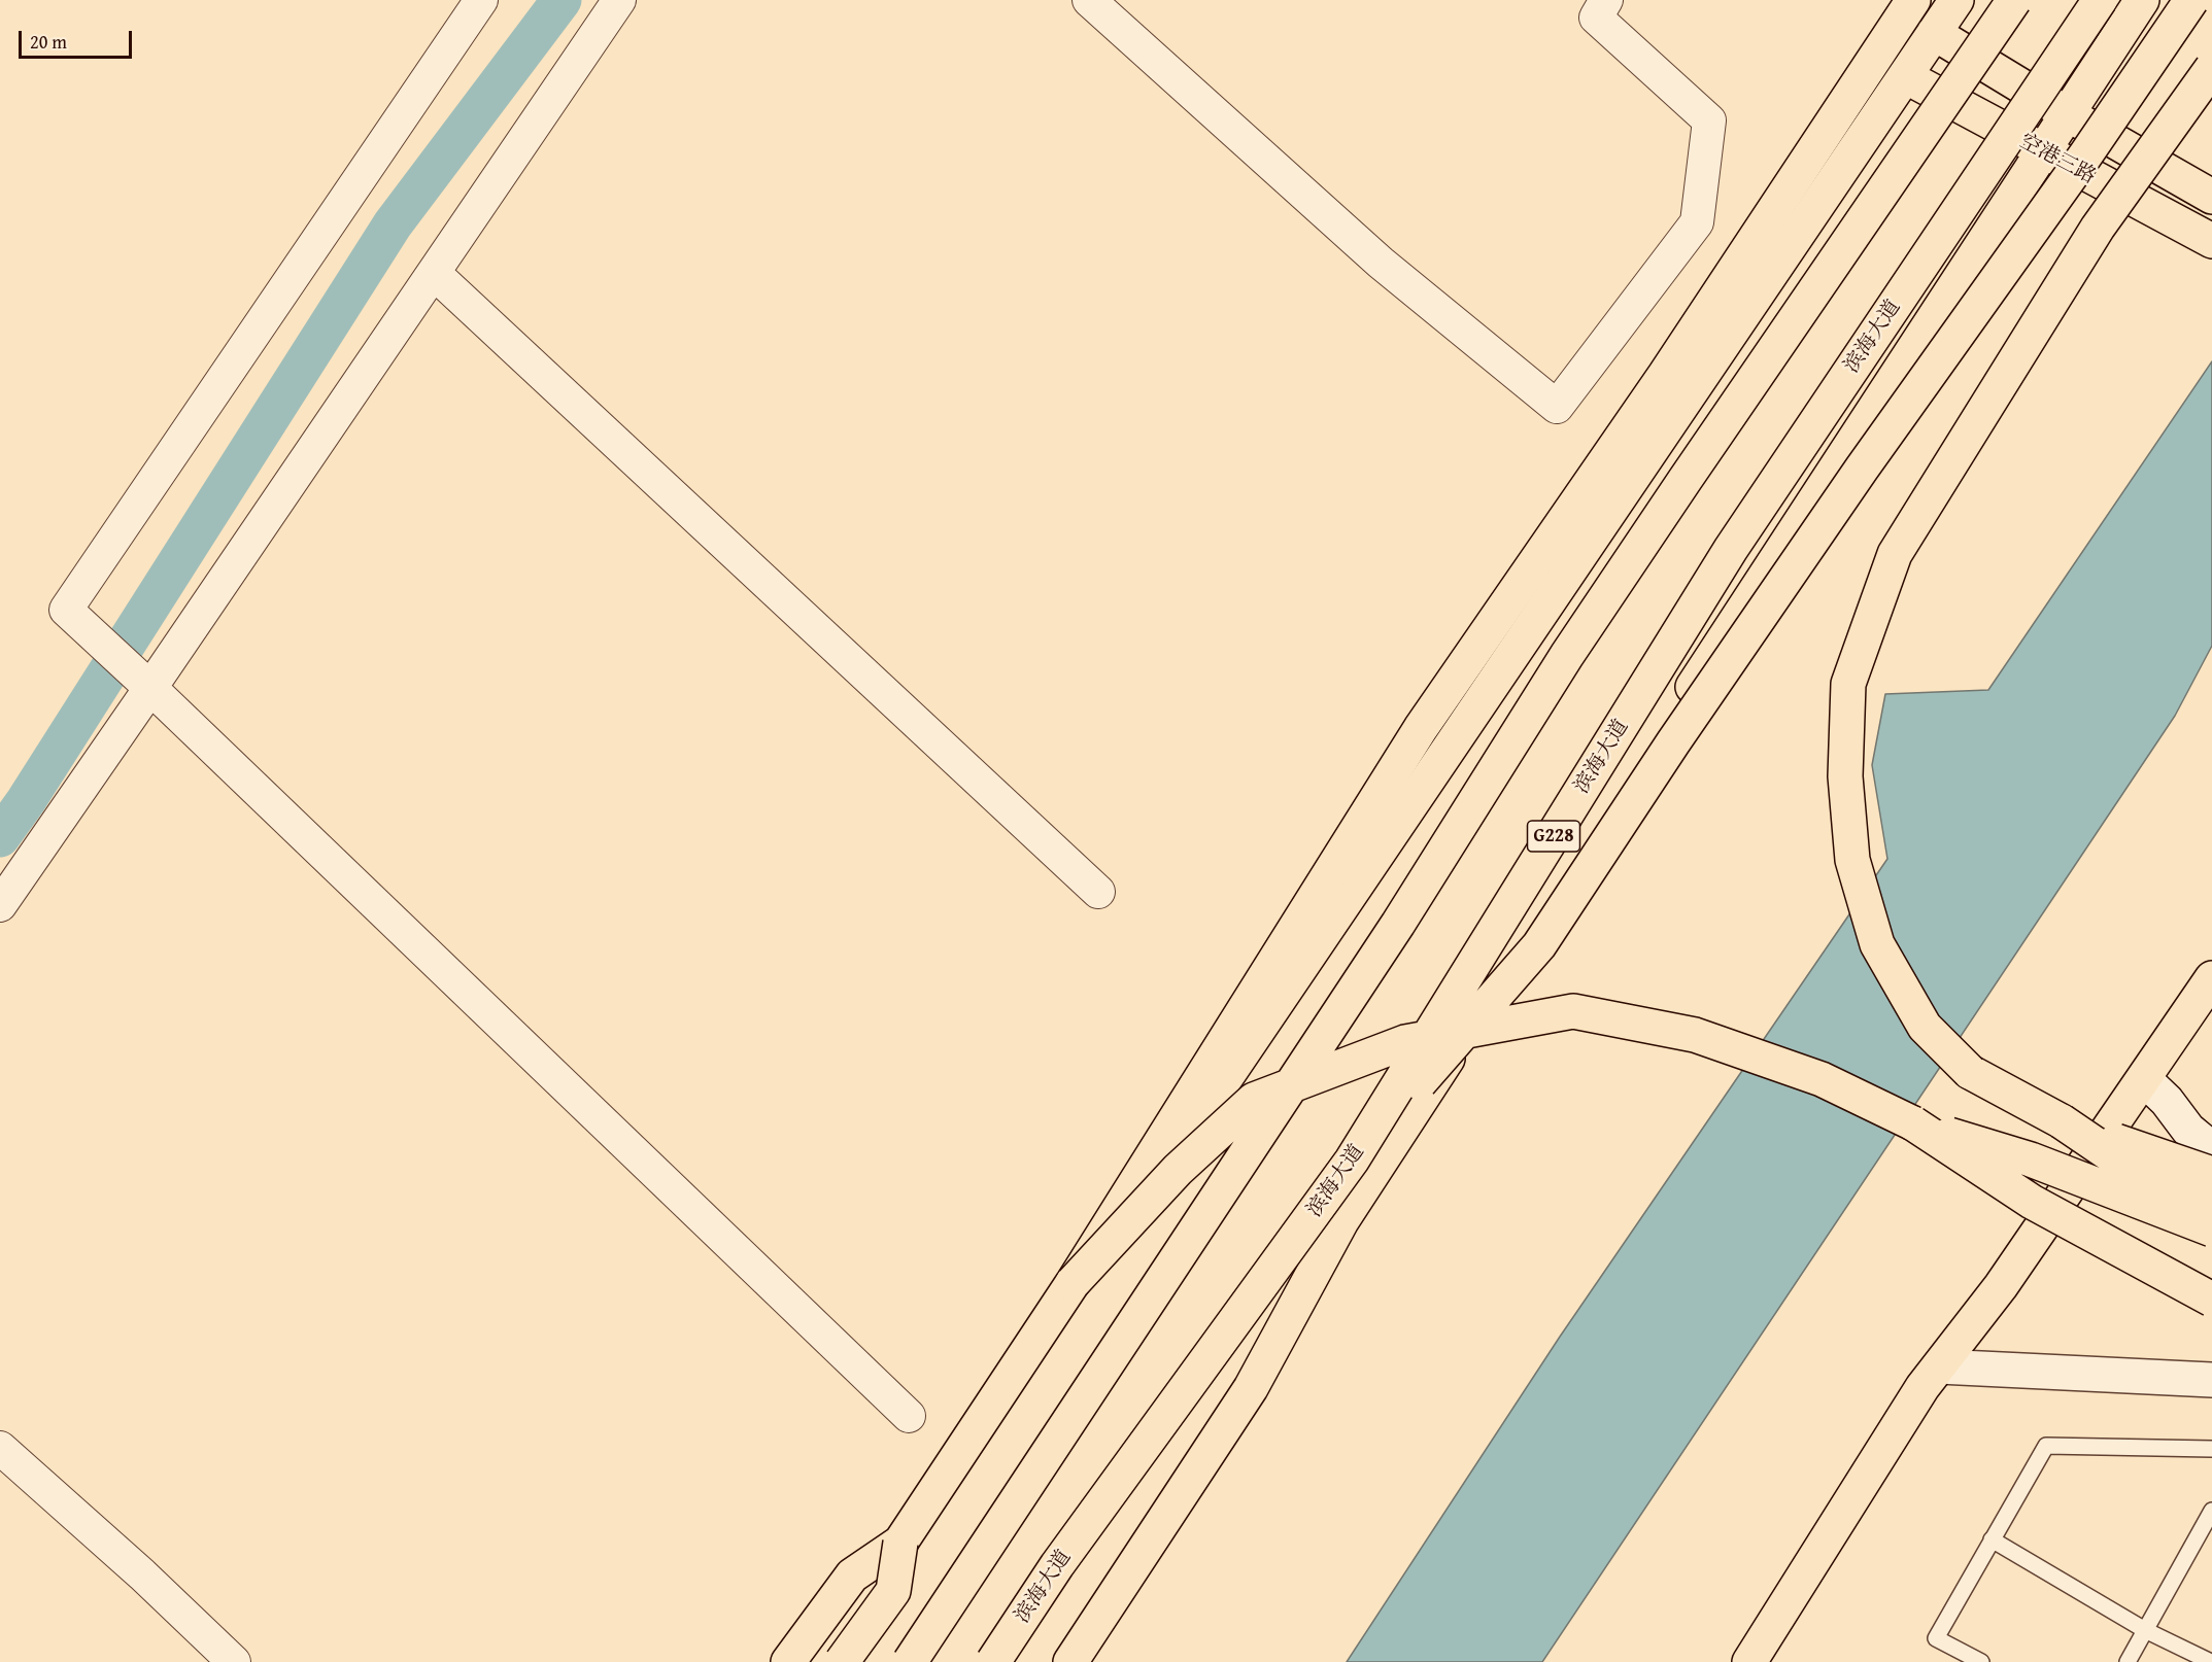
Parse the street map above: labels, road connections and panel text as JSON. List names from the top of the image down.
{
  "streets": {
    "main road": ["空港三路", "滨海大道", "G228"]
  },
  "scale_bar": "20 m"
}
